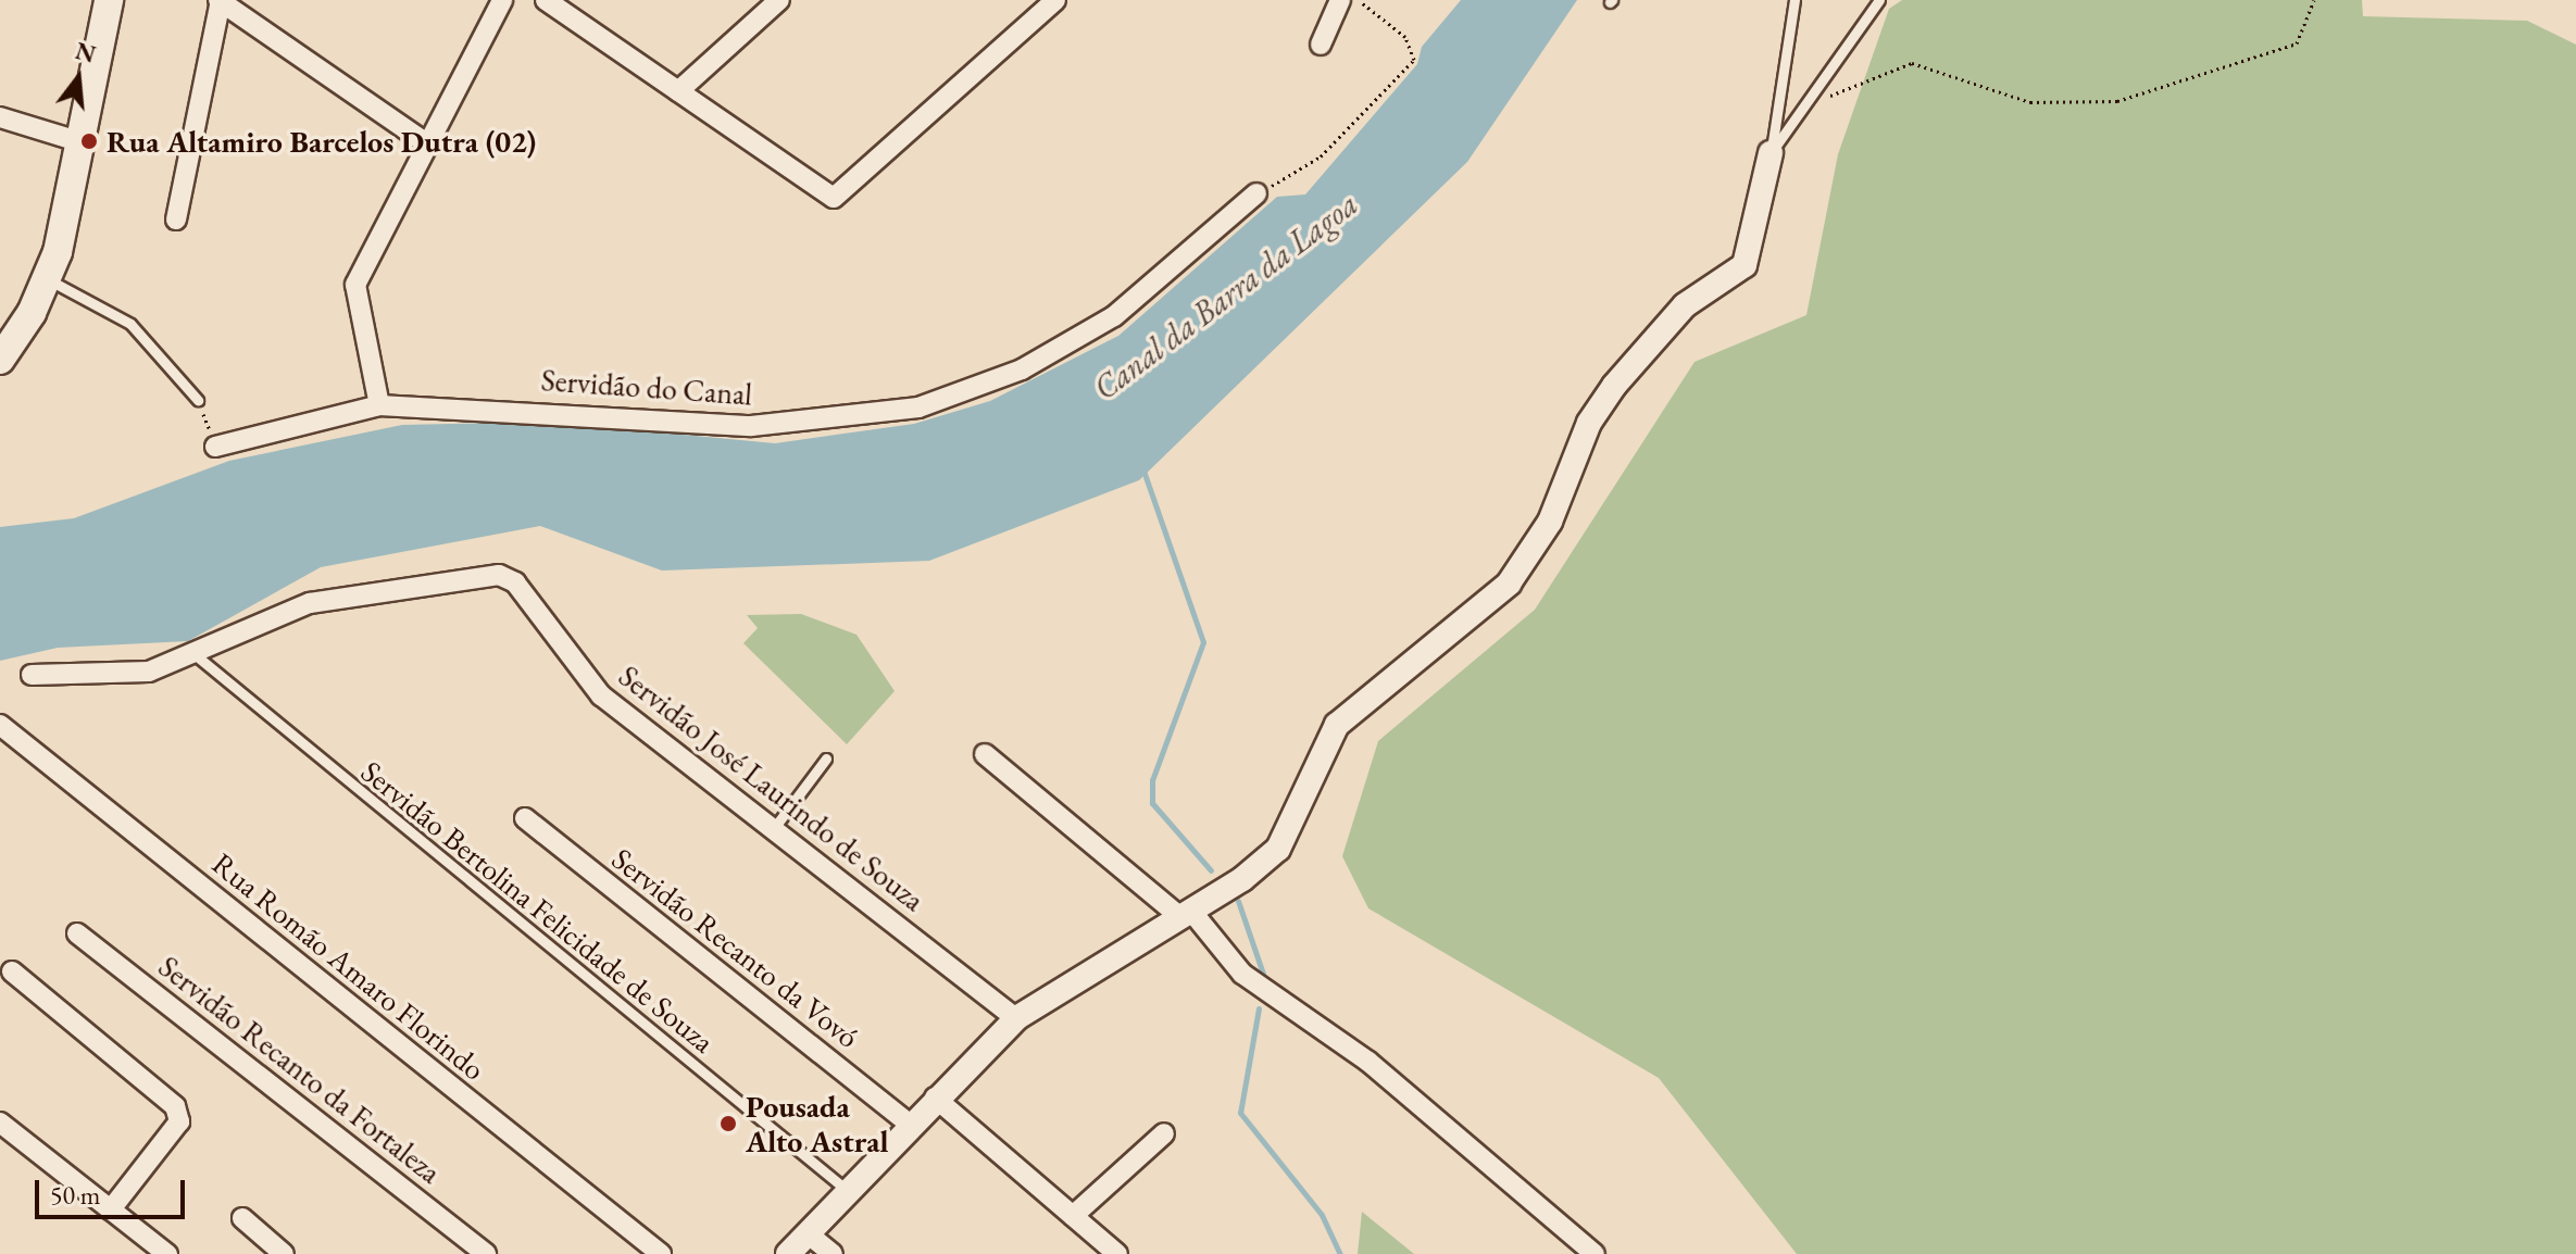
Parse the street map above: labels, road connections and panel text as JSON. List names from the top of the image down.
{
  "streets": {
    "street": [
      "Servidão do Canal",
      "Servidão José Laurindo de Souza",
      "Servidão Recanto da Vovó",
      "Rua Romão Amaro Florindo",
      "Servidão Recanto da Fortaleza"
    ],
    "lane": ["Servidão Bertolina Felicidade de Souza"]
  },
  "crossings": [
    ["Servidão José Laurindo de Souza", "Servidão Bertolina Felicidade de Souza"]
  ],
  "water": ["Canal da Barra da Lagoa"],
  "places": ["Rua Altamiro Barcelos Dutra (02)", "Pousada Alto Astral"],
  "scale_bar": "50 m",
  "north": "top"
}
